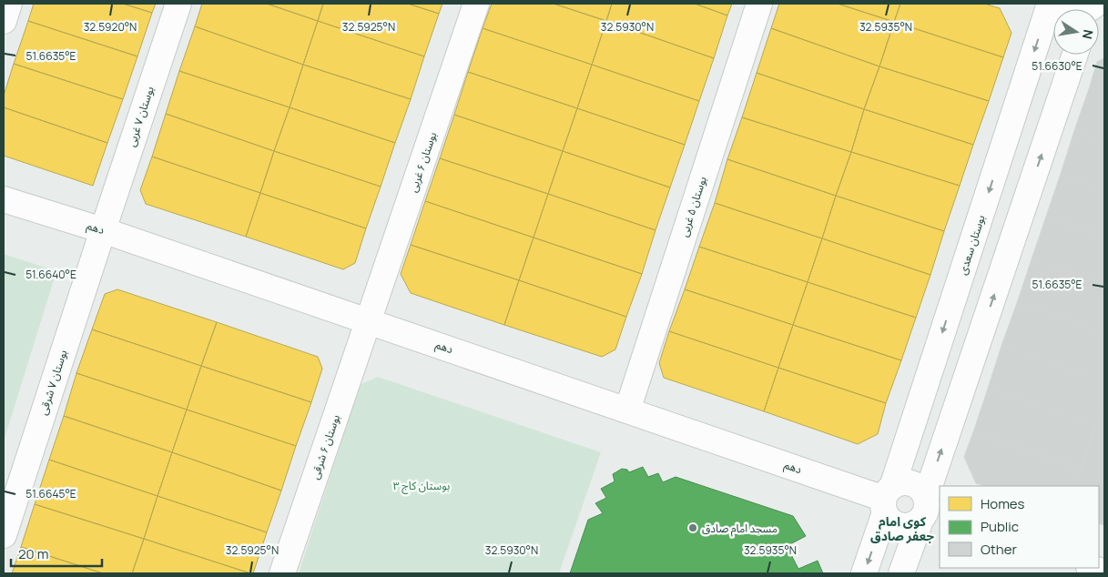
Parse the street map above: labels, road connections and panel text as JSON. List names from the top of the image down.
{
  "streets": {
    "street": [
      "بوستان ۷ غربی",
      "بوستان ۶ غربی",
      "بوستان ۵ غربی",
      "دهم",
      "بوستان سعدی",
      "بوستان ۷ شرقی",
      "بوستان ۶ شرقی"
    ]
  },
  "crossings": [
    ["بوستان ۷ غربی", "دهم"],
    ["بوستان ۷ غربی", "بوستان ۷ شرقی"],
    ["بوستان ۶ غربی", "دهم"],
    ["بوستان ۶ غربی", "بوستان ۶ شرقی"],
    ["بوستان ۵ غربی", "دهم"],
    ["دهم", "بوستان سعدی"],
    ["دهم", "بوستان ۷ شرقی"],
    ["دهم", "بوستان ۶ شرقی"]
  ],
  "districts": ["کوی امام جعفر صادق"],
  "parks": ["بوستان کاج ۳"],
  "places": ["مسجد امام صادق"],
  "legend": ["Homes", "Public", "Other"],
  "scale_bar": "20 m",
  "north": "right",
  "coordinates": [
    "32.5920°N",
    "32.5925°N",
    "32.5930°N",
    "32.5935°N",
    "51.6635°E",
    "51.6630°E",
    "51.6640°E",
    "51.6645°E"
  ]
}
